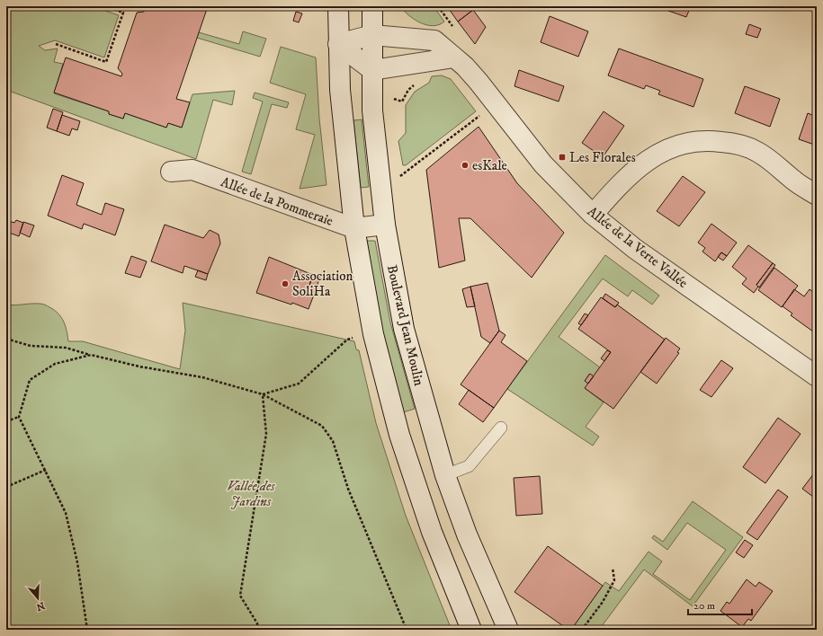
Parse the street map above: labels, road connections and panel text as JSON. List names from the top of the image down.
{
  "streets": {
    "main road": ["Allée de la Pommeraie", "Allée de la Verte Vallée", "Boulevard Jean Moulin"]
  },
  "crossings": [
    ["Allée de la Pommeraie", "Boulevard Jean Moulin"],
    ["Allée de la Verte Vallée", "Boulevard Jean Moulin"]
  ],
  "parks": ["Vallée des Jardins"],
  "places": {
    "transit": ["Les Florales"],
    "other": ["esKale", "Association SoliHa"]
  },
  "scale_bar": "20 m",
  "north": "bottom"
}
